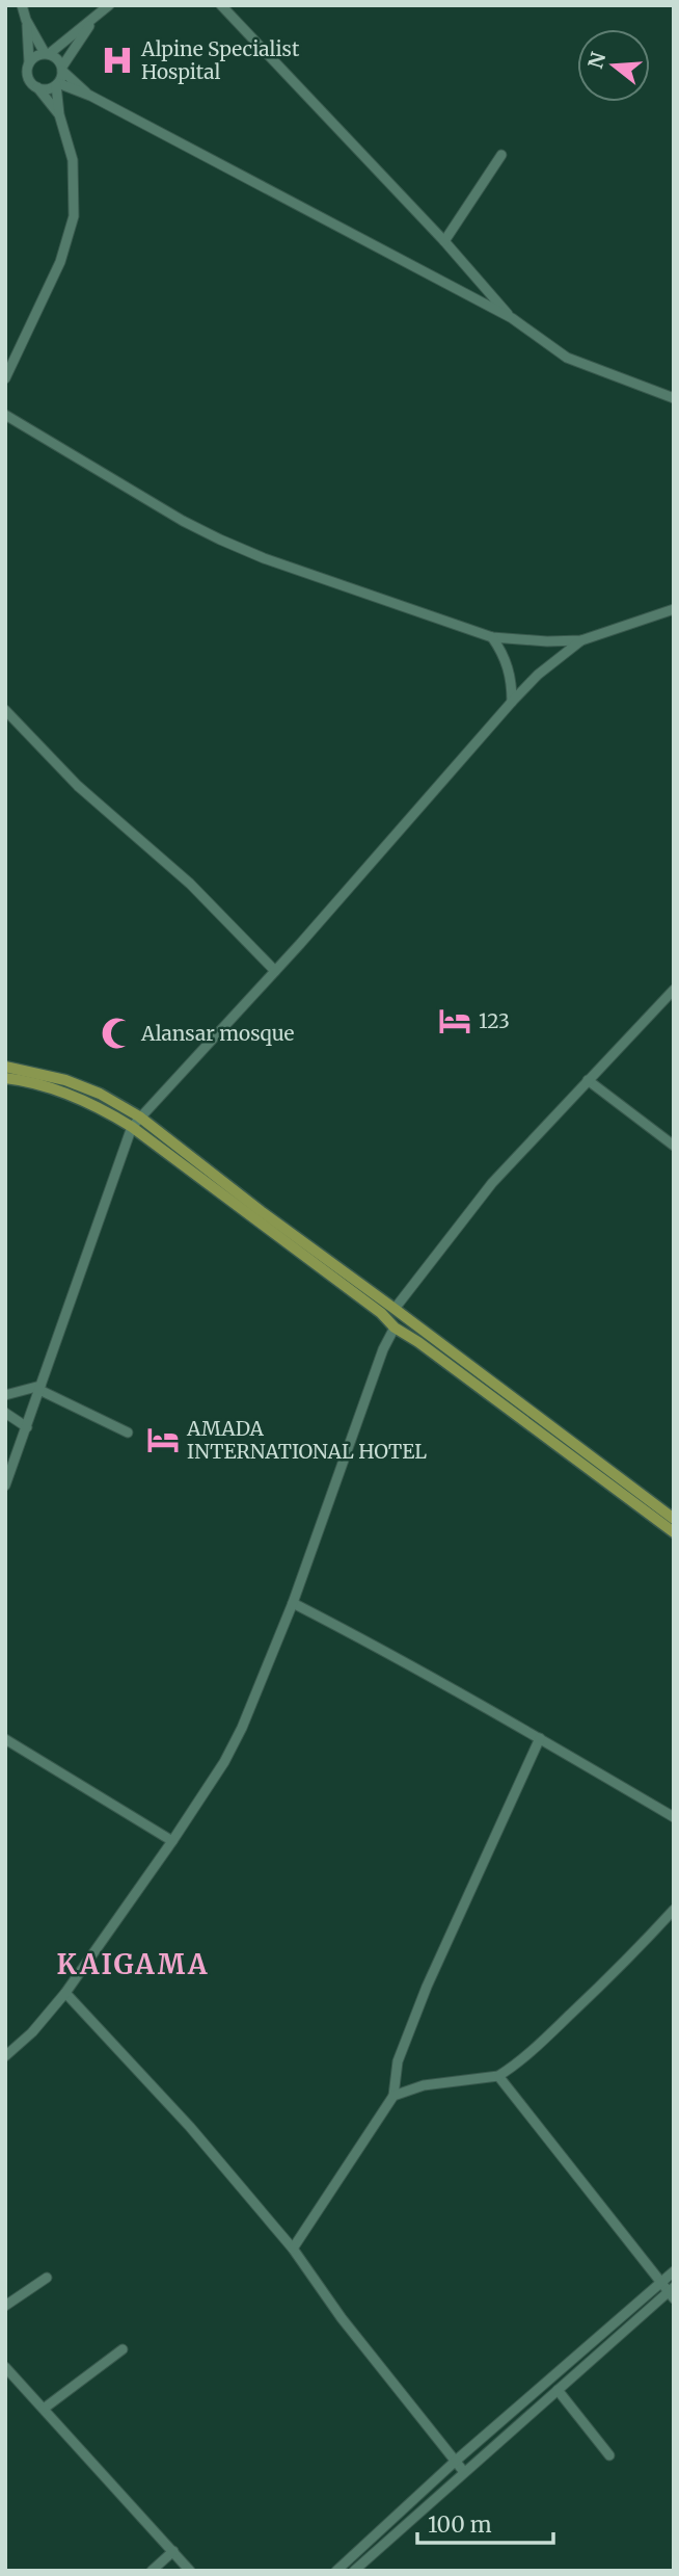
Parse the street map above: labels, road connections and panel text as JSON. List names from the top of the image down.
{
  "districts": ["KAIGAMA"],
  "places": {
    "hospital": ["Alpine Specialist Hospital"],
    "hotel": ["123", "AMADA INTERNATIONAL HOTEL"],
    "mosque": ["Alansar mosque"]
  },
  "scale_bar": "100 m",
  "north": "left"
}
